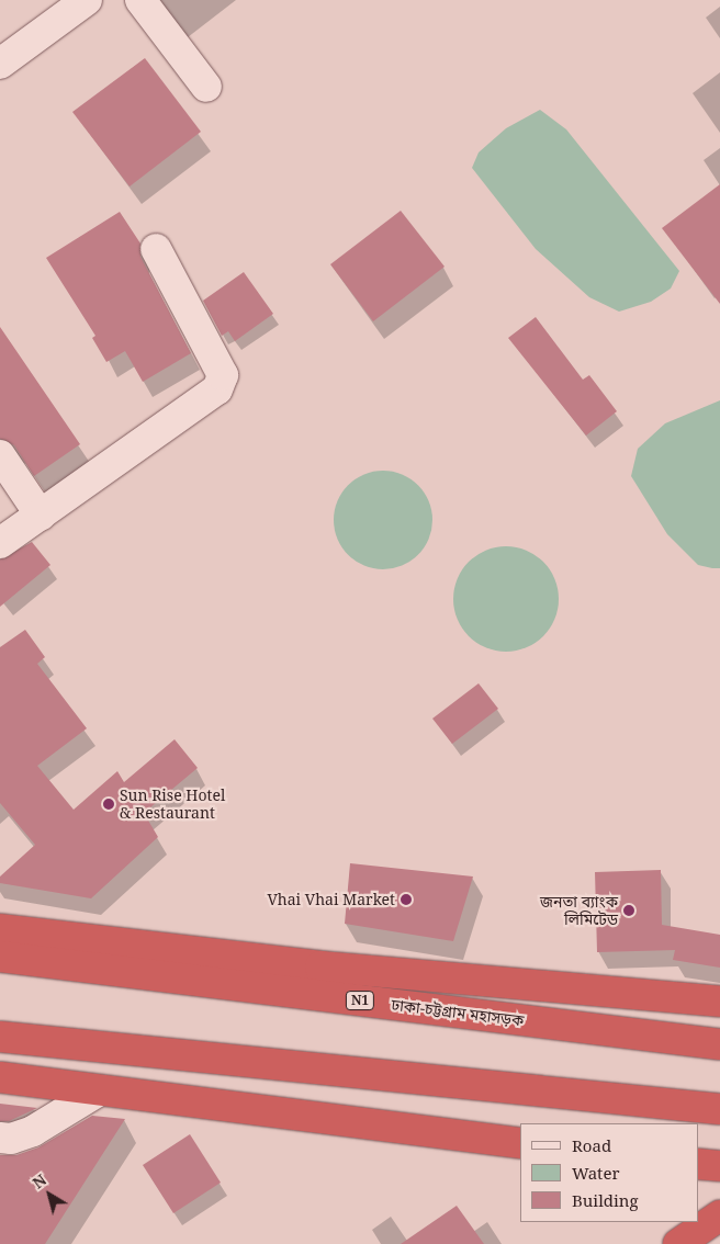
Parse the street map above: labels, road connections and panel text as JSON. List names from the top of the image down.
{
  "streets": {
    "highway": ["N1", "ঢাকা-চট্টগ্রাম মহাসড়ক"]
  },
  "places": ["Sun Rise Hotel & Restaurant", "Vhai Vhai Market", "জনতা ব্যাংক লিমিটেড"],
  "legend": ["Road", "Water", "Building"],
  "north": "top left"
}
